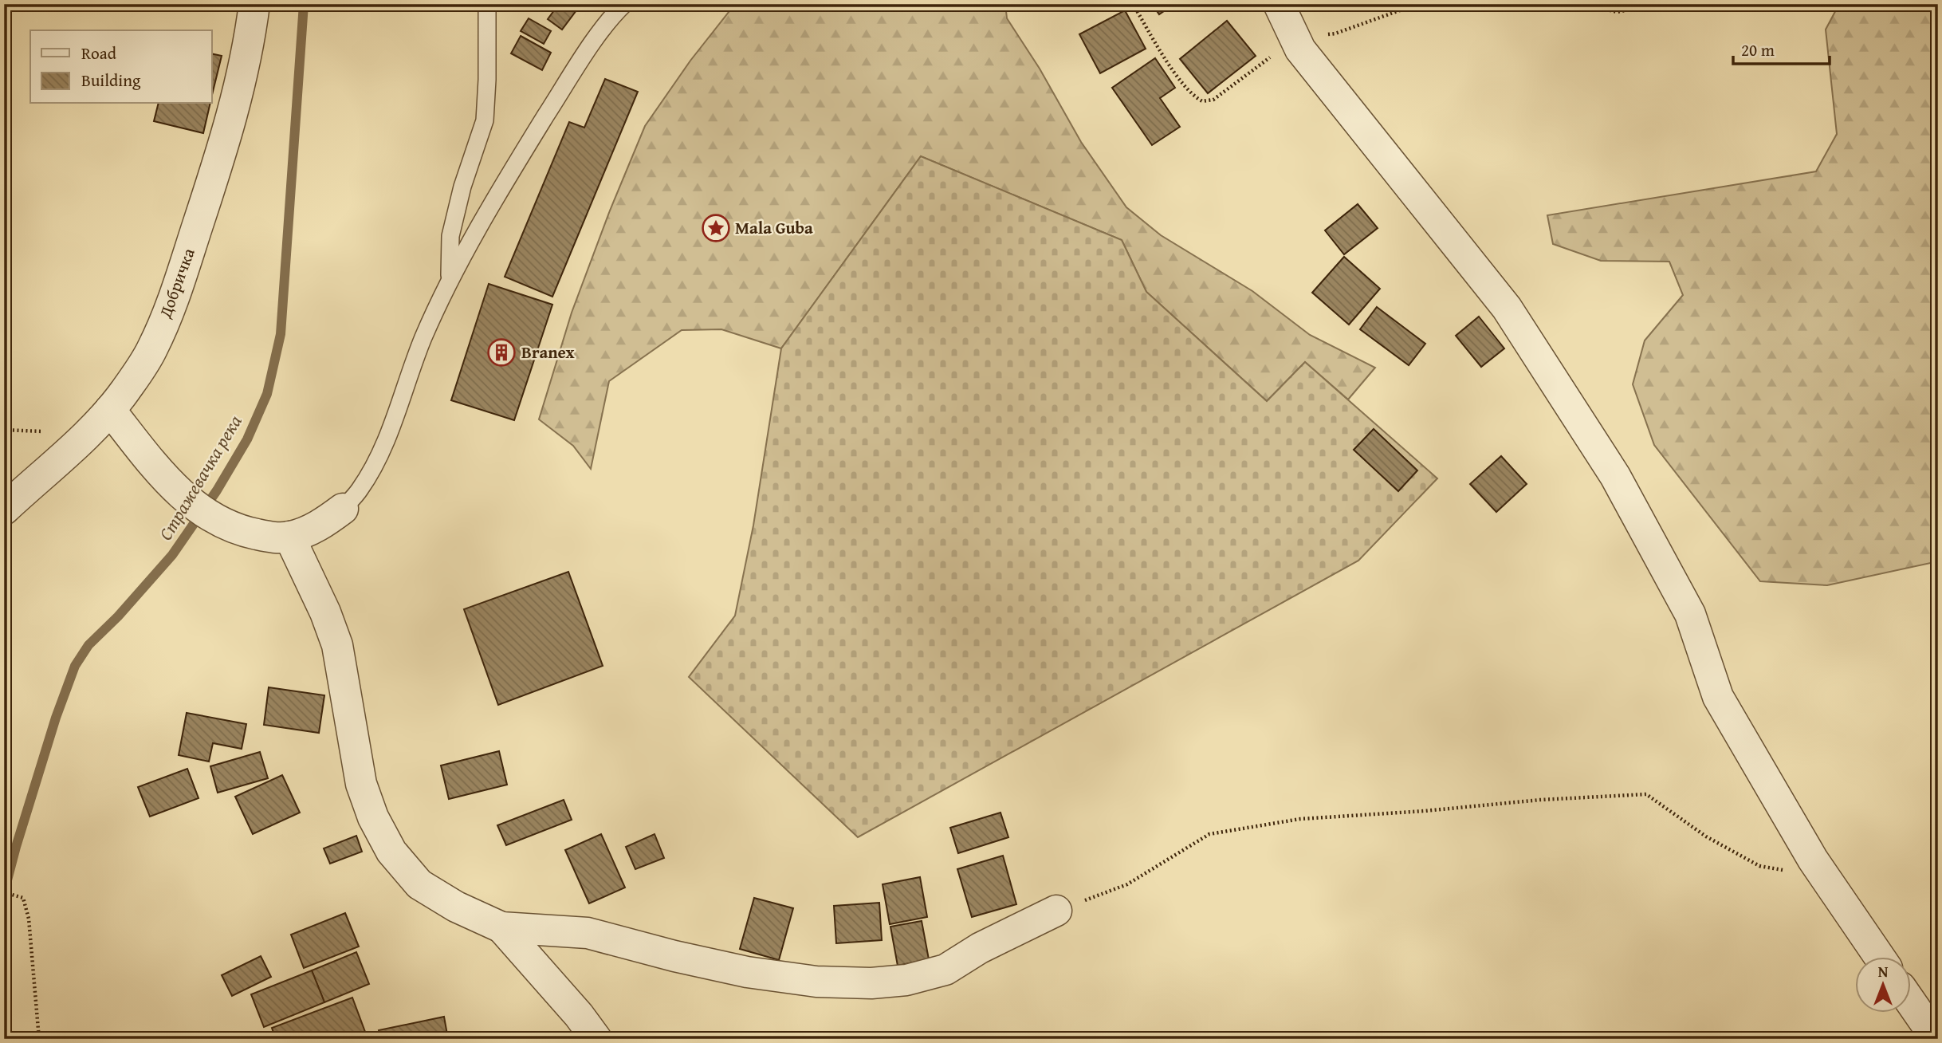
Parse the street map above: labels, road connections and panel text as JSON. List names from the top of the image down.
{
  "streets": {
    "street": ["Добричка"]
  },
  "water": ["Стражевачка река"],
  "places": {
    "place": ["Mala Guba"],
    "building": ["Branex"]
  },
  "legend": ["Road", "Building"],
  "scale_bar": "20 m",
  "north": "top"
}
